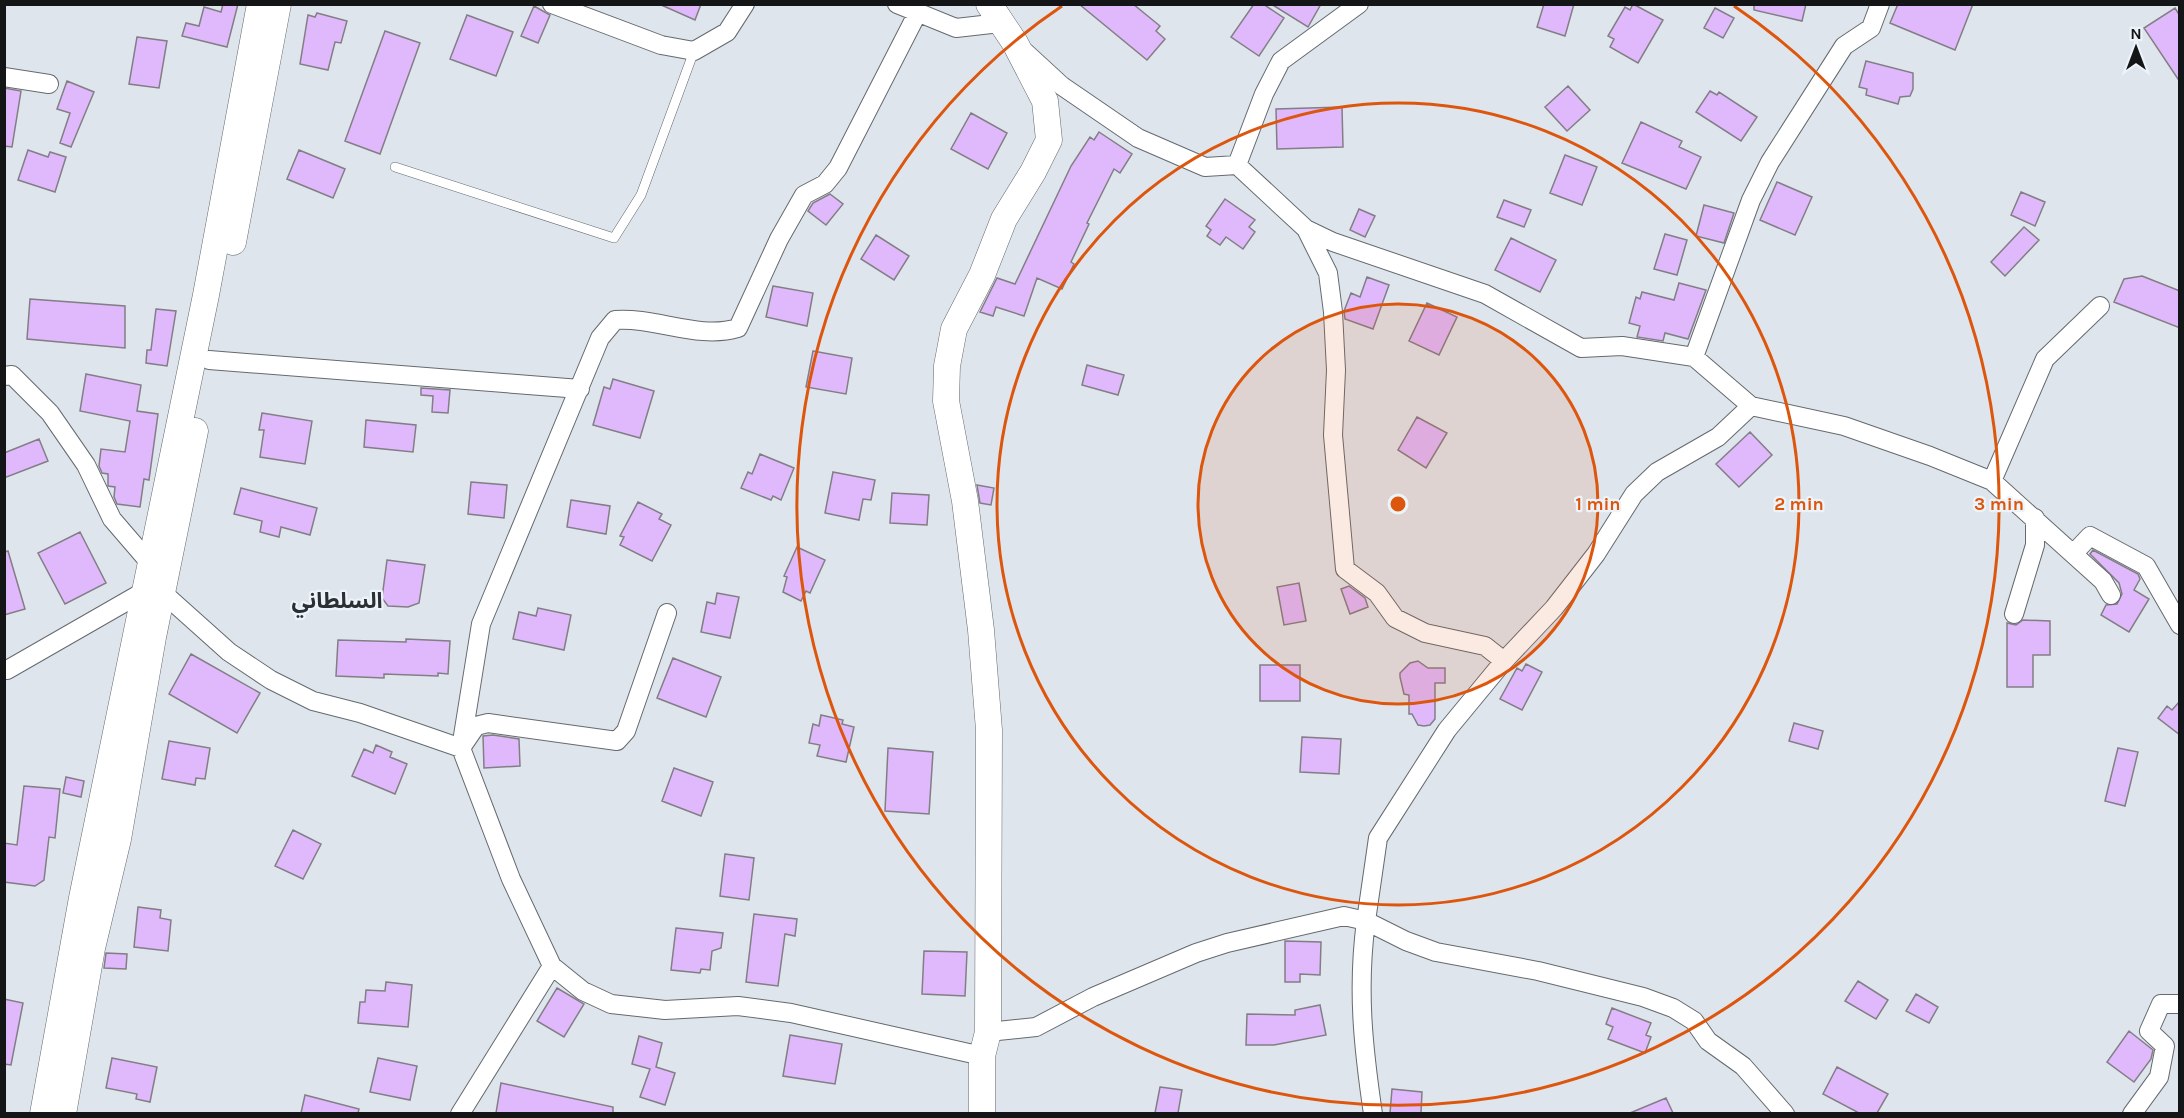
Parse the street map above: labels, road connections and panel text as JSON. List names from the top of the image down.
{
  "districts": ["السلطاني"],
  "north": "top",
  "rings": ["1 min", "2 min", "3 min"]
}
